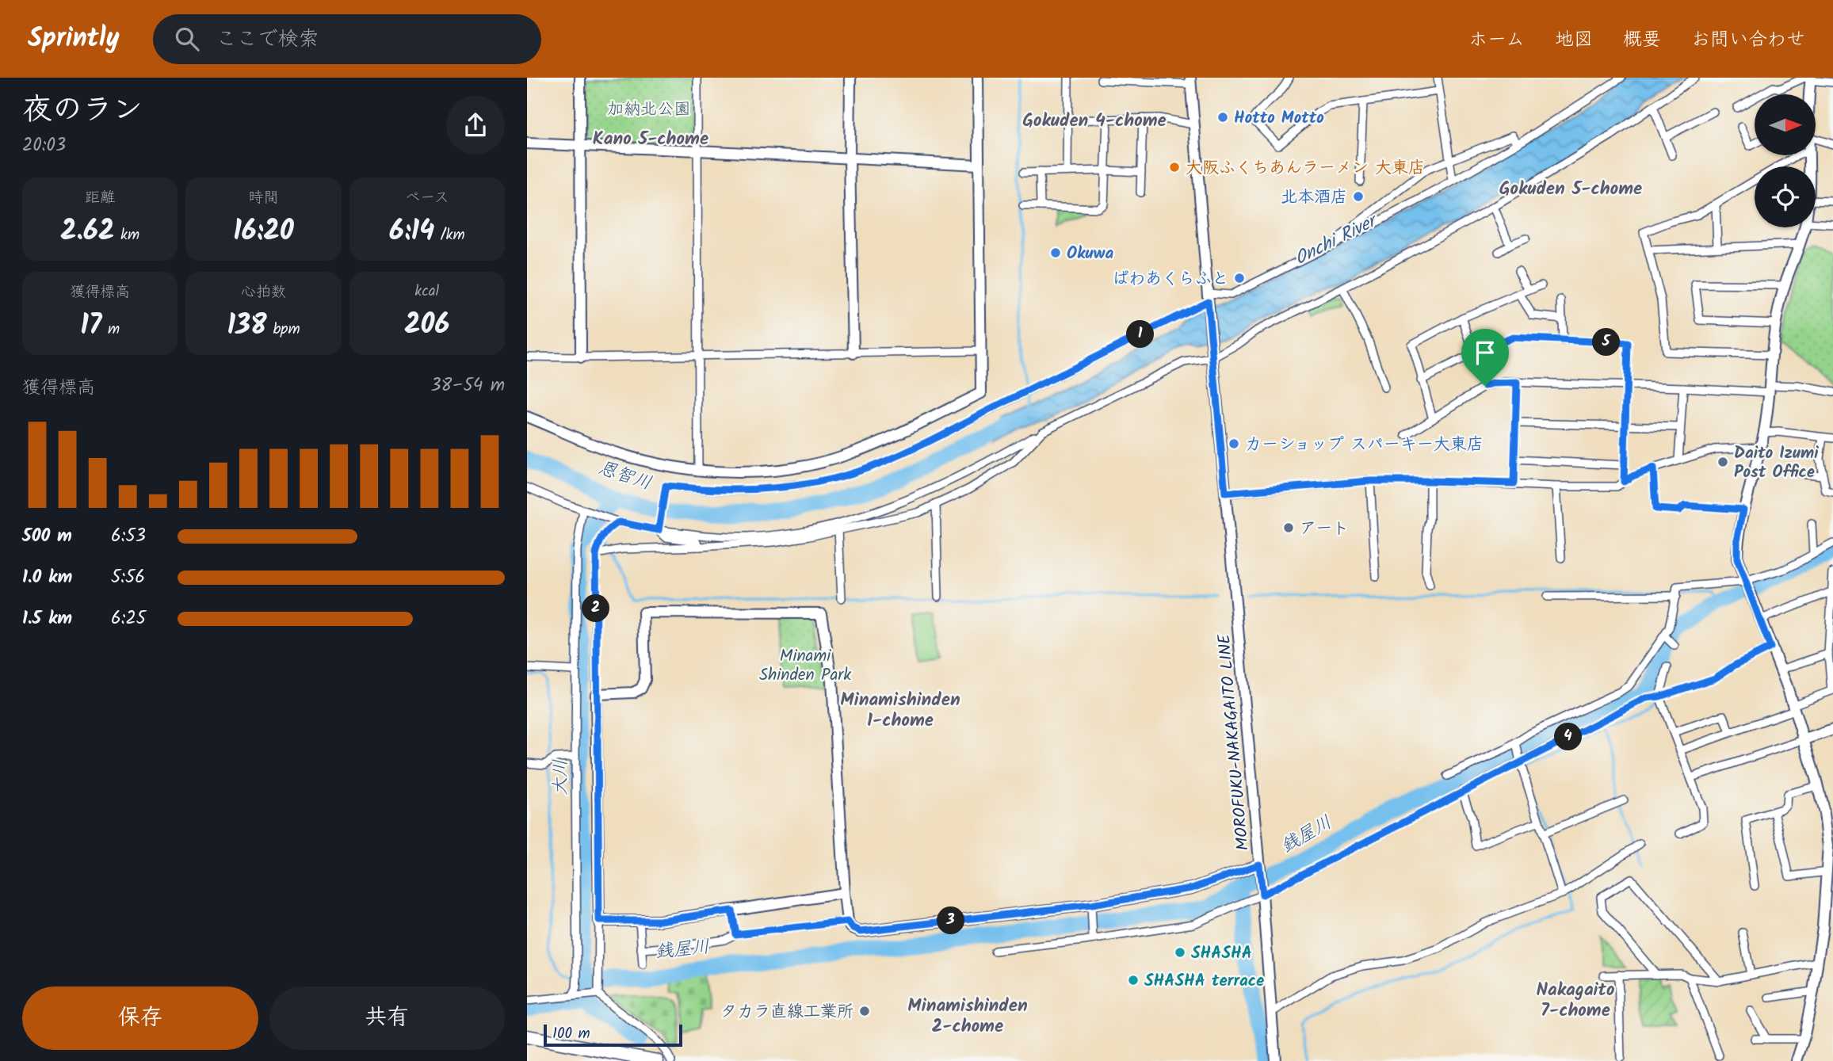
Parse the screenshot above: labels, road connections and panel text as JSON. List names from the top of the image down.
{
  "streets": {
    "street": ["MOROFUKU-NAKAGAITO LINE"]
  },
  "districts": [
    "Gokuden 4-chome",
    "Kano 5-chome",
    "Gokuden 5-chome",
    "Minamishinden 1-chome",
    "Nakagaito 7-chome",
    "Minamishinden 2-chome"
  ],
  "water": [
    "Onchi River",
    "恩智川",
    "大川",
    "銭屋川"
  ],
  "parks": ["加納北公園", "Minami Shinden Park"],
  "places": [
    "Hotto Motto",
    "大阪ふくちあんラーメン 大東店",
    "北本酒店",
    "Okuwa",
    "ぱわあくらふと",
    "カーショップ スパーキー大東店",
    "Daito Izumi Post Office",
    "アート",
    "SHASHA",
    "SHASHA terrace",
    "タカラ直線工業所"
  ],
  "scale_bar": "100 m",
  "north": "right",
  "page": {
    "header": "Sprintly",
    "search": "ここで検索",
    "nav": [
      "ホーム",
      "地図",
      "概要",
      "お問い合わせ"
    ],
    "heading": ["夜のラン", "20:03"],
    "stats": [
      ["距離", "2.62 km"],
      ["時間", "16:20"],
      ["ペース", "6:14 /km"],
      ["獲得標高", "17 m"],
      ["心拍数", "138 bpm"],
      ["kcal", "206"]
    ],
    "pins": [
      "1",
      "5",
      "2",
      "4",
      "3"
    ],
    "chart": ["獲得標高", "38–54 m"],
    "list": [
      {
        "name": "500 m",
        "note": "6:53"
      },
      {
        "name": "1.0 km",
        "note": "5:56"
      },
      {
        "name": "1.5 km",
        "note": "6:25"
      }
    ],
    "buttons": ["保存", "共有"],
    "scale": "100 m"
  }
}
